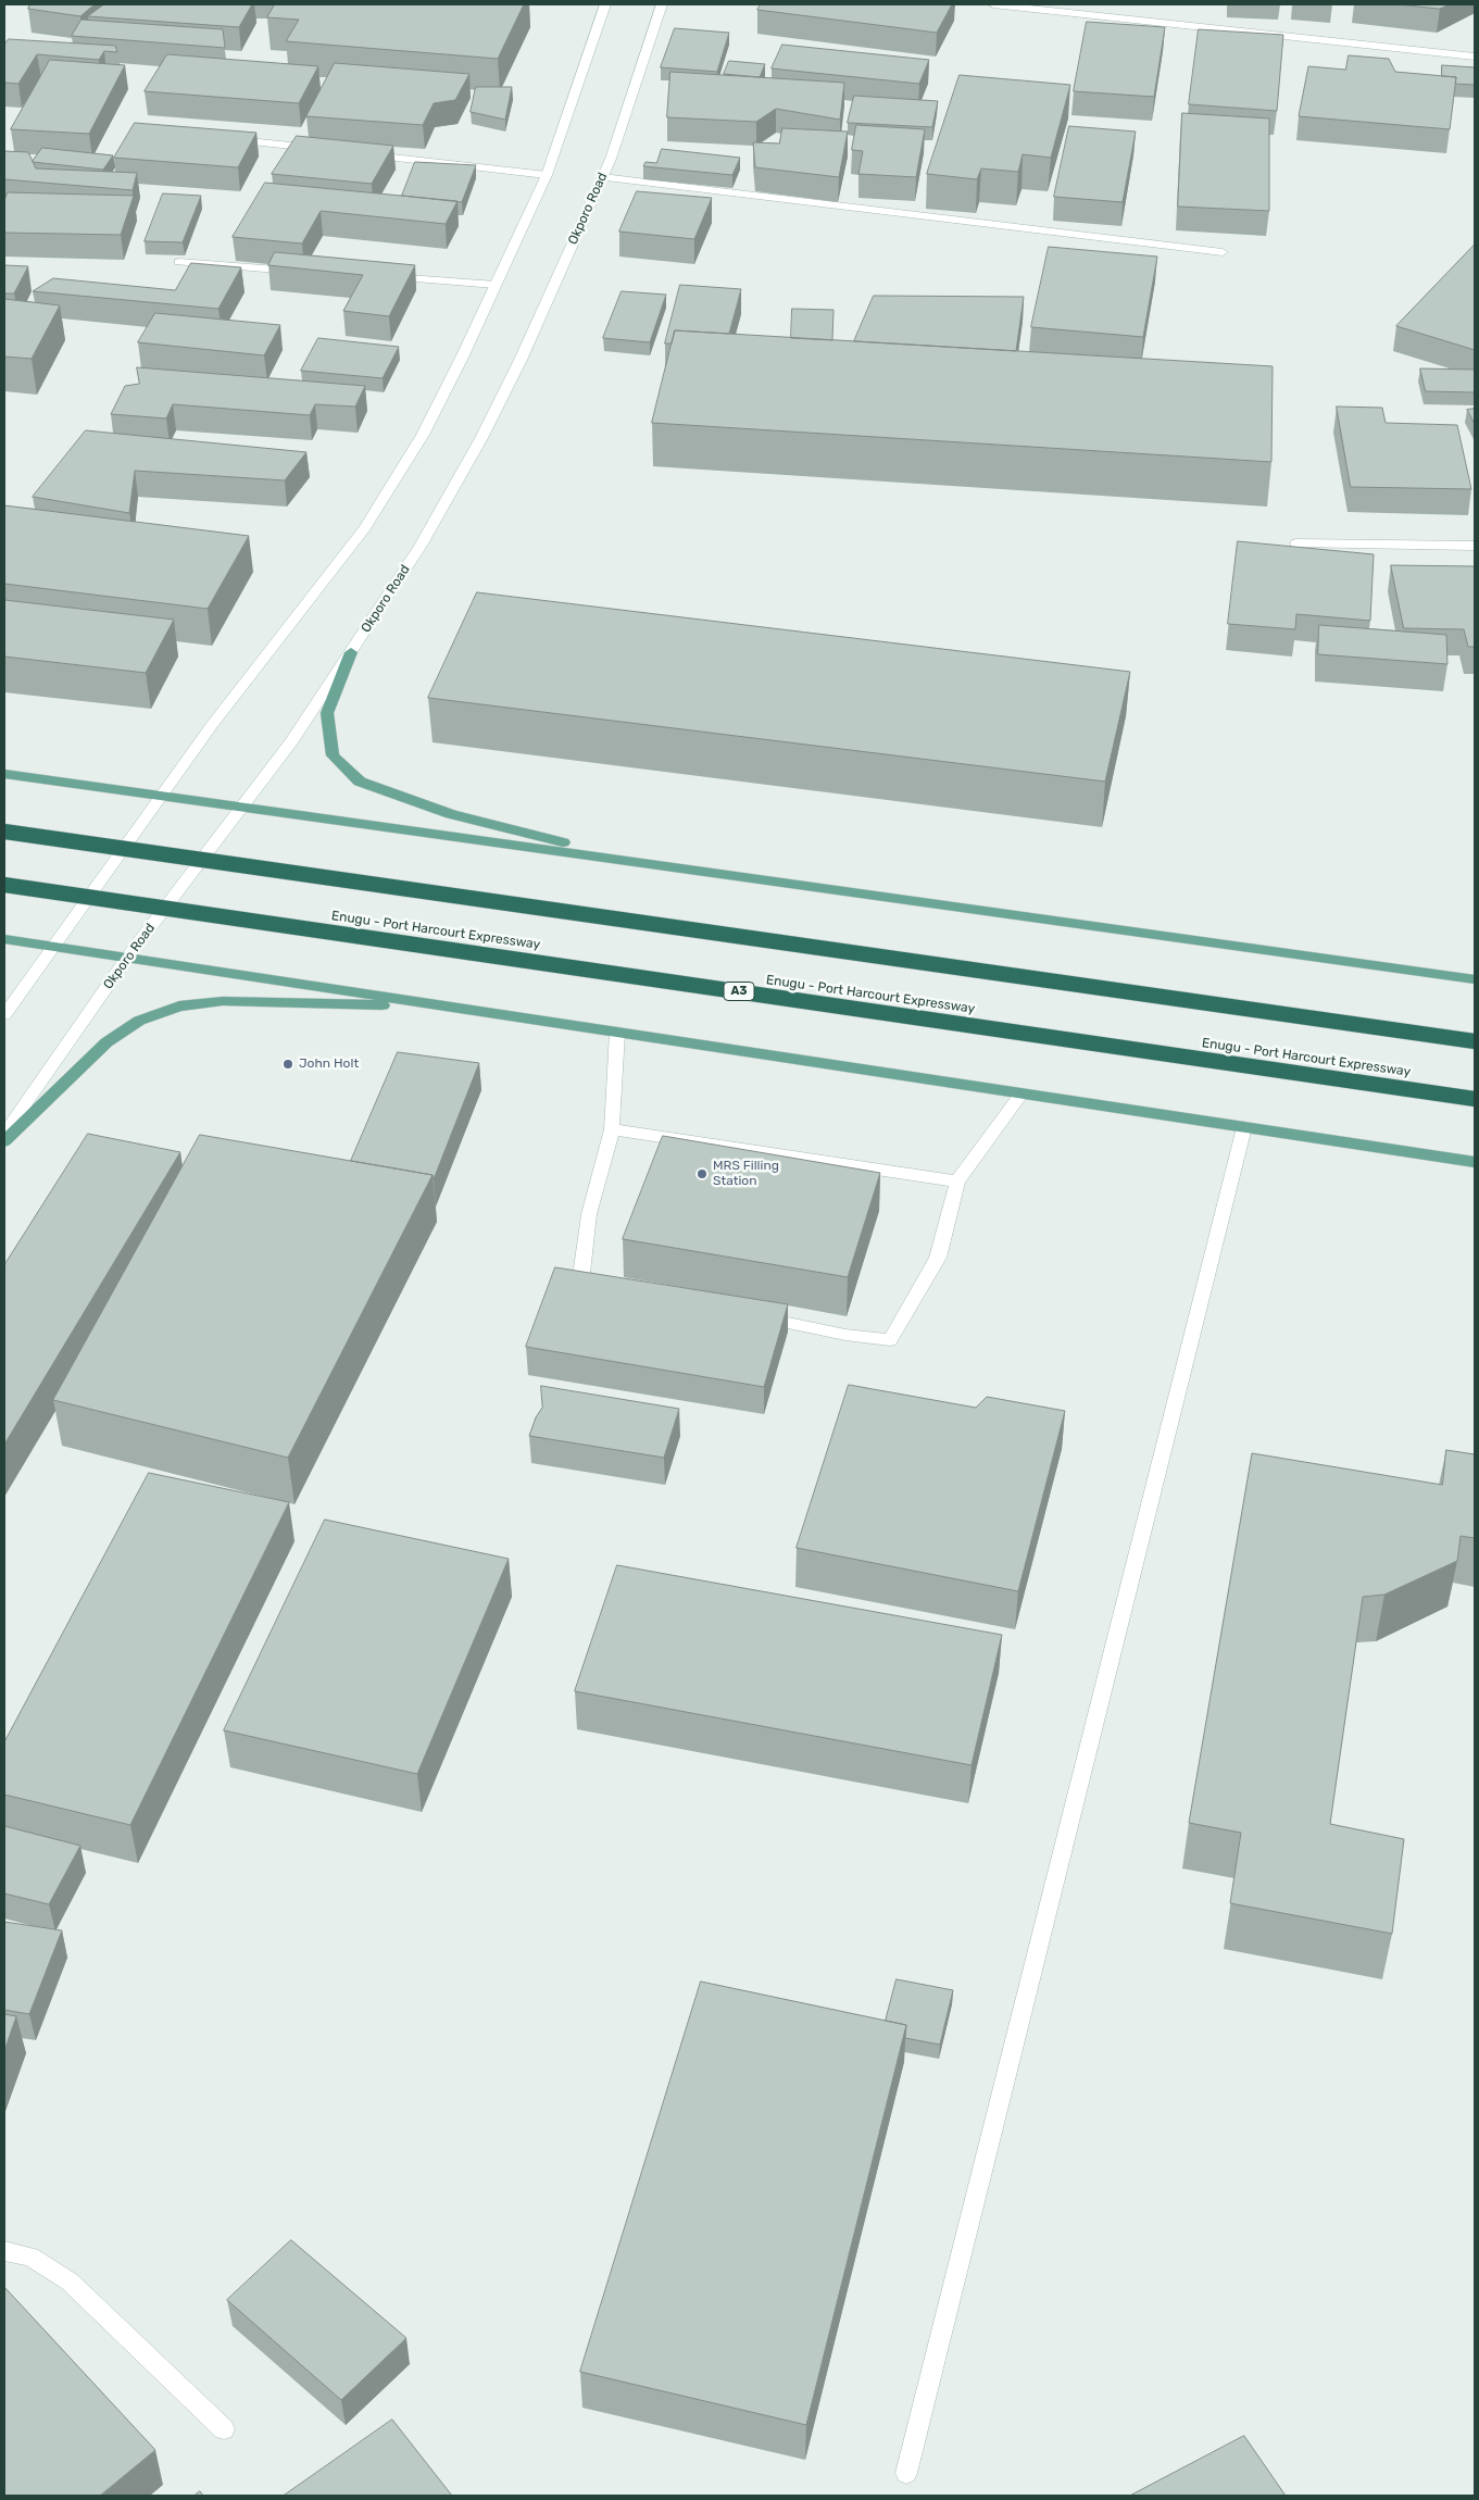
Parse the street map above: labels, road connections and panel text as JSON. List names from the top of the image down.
{
  "streets": {
    "highway": ["Enugu - Port Harcourt Expressway", "A3"],
    "main road": ["Okporo Road"]
  },
  "places": ["John Holt", "MRS Filling Station"]
}
